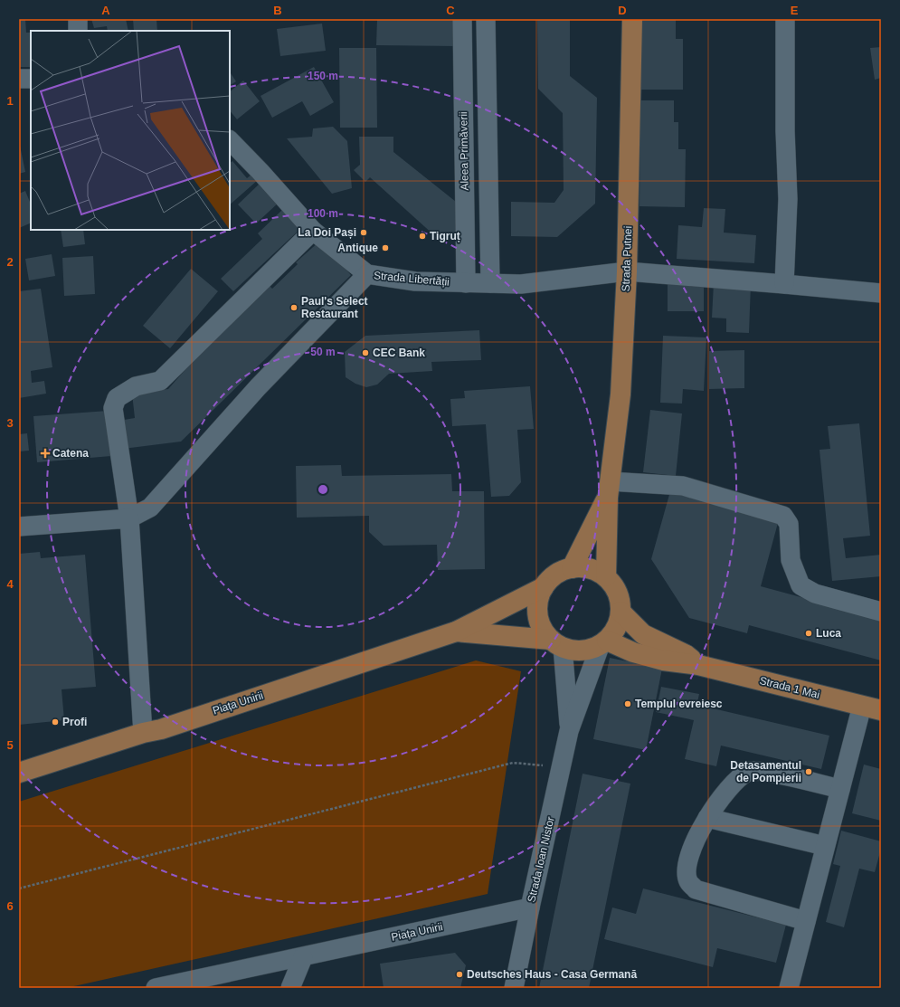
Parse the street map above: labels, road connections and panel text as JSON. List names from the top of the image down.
{
  "streets": {
    "main road": ["Strada Putnei", "Strada 1 Mai", "Piața Unirii"],
    "street": ["Aleea Primăverii", "Strada Libertății", "Strada Ioan Nistor"]
  },
  "crossings": [
    ["Aleea Primăverii", "Strada Libertății"],
    ["Strada Putnei", "Strada Libertății"],
    ["Strada Putnei", "Strada 1 Mai"],
    ["Strada Putnei", "Piața Unirii"],
    ["Strada Putnei", "Strada Ioan Nistor"],
    ["Strada 1 Mai", "Piața Unirii"],
    ["Strada 1 Mai", "Strada Ioan Nistor"],
    ["Piața Unirii", "Strada Ioan Nistor"]
  ],
  "places": {
    "other": [
      "La Doi Pași",
      "Tigruț",
      "Antique",
      "Paul's Select Restaurant",
      "CEC Bank",
      "Luca",
      "Templul evreiesc",
      "Profi",
      "Detasamentul de Pompierii",
      "Deutsches Haus - Casa Germană"
    ],
    "health": ["Catena"]
  },
  "grid": {
    "columns": [
      "A",
      "B",
      "C",
      "D",
      "E"
    ],
    "rows": [
      "1",
      "2",
      "3",
      "4",
      "5",
      "6"
    ]
  },
  "rings": ["150 m", "100 m", "50 m"]
}
